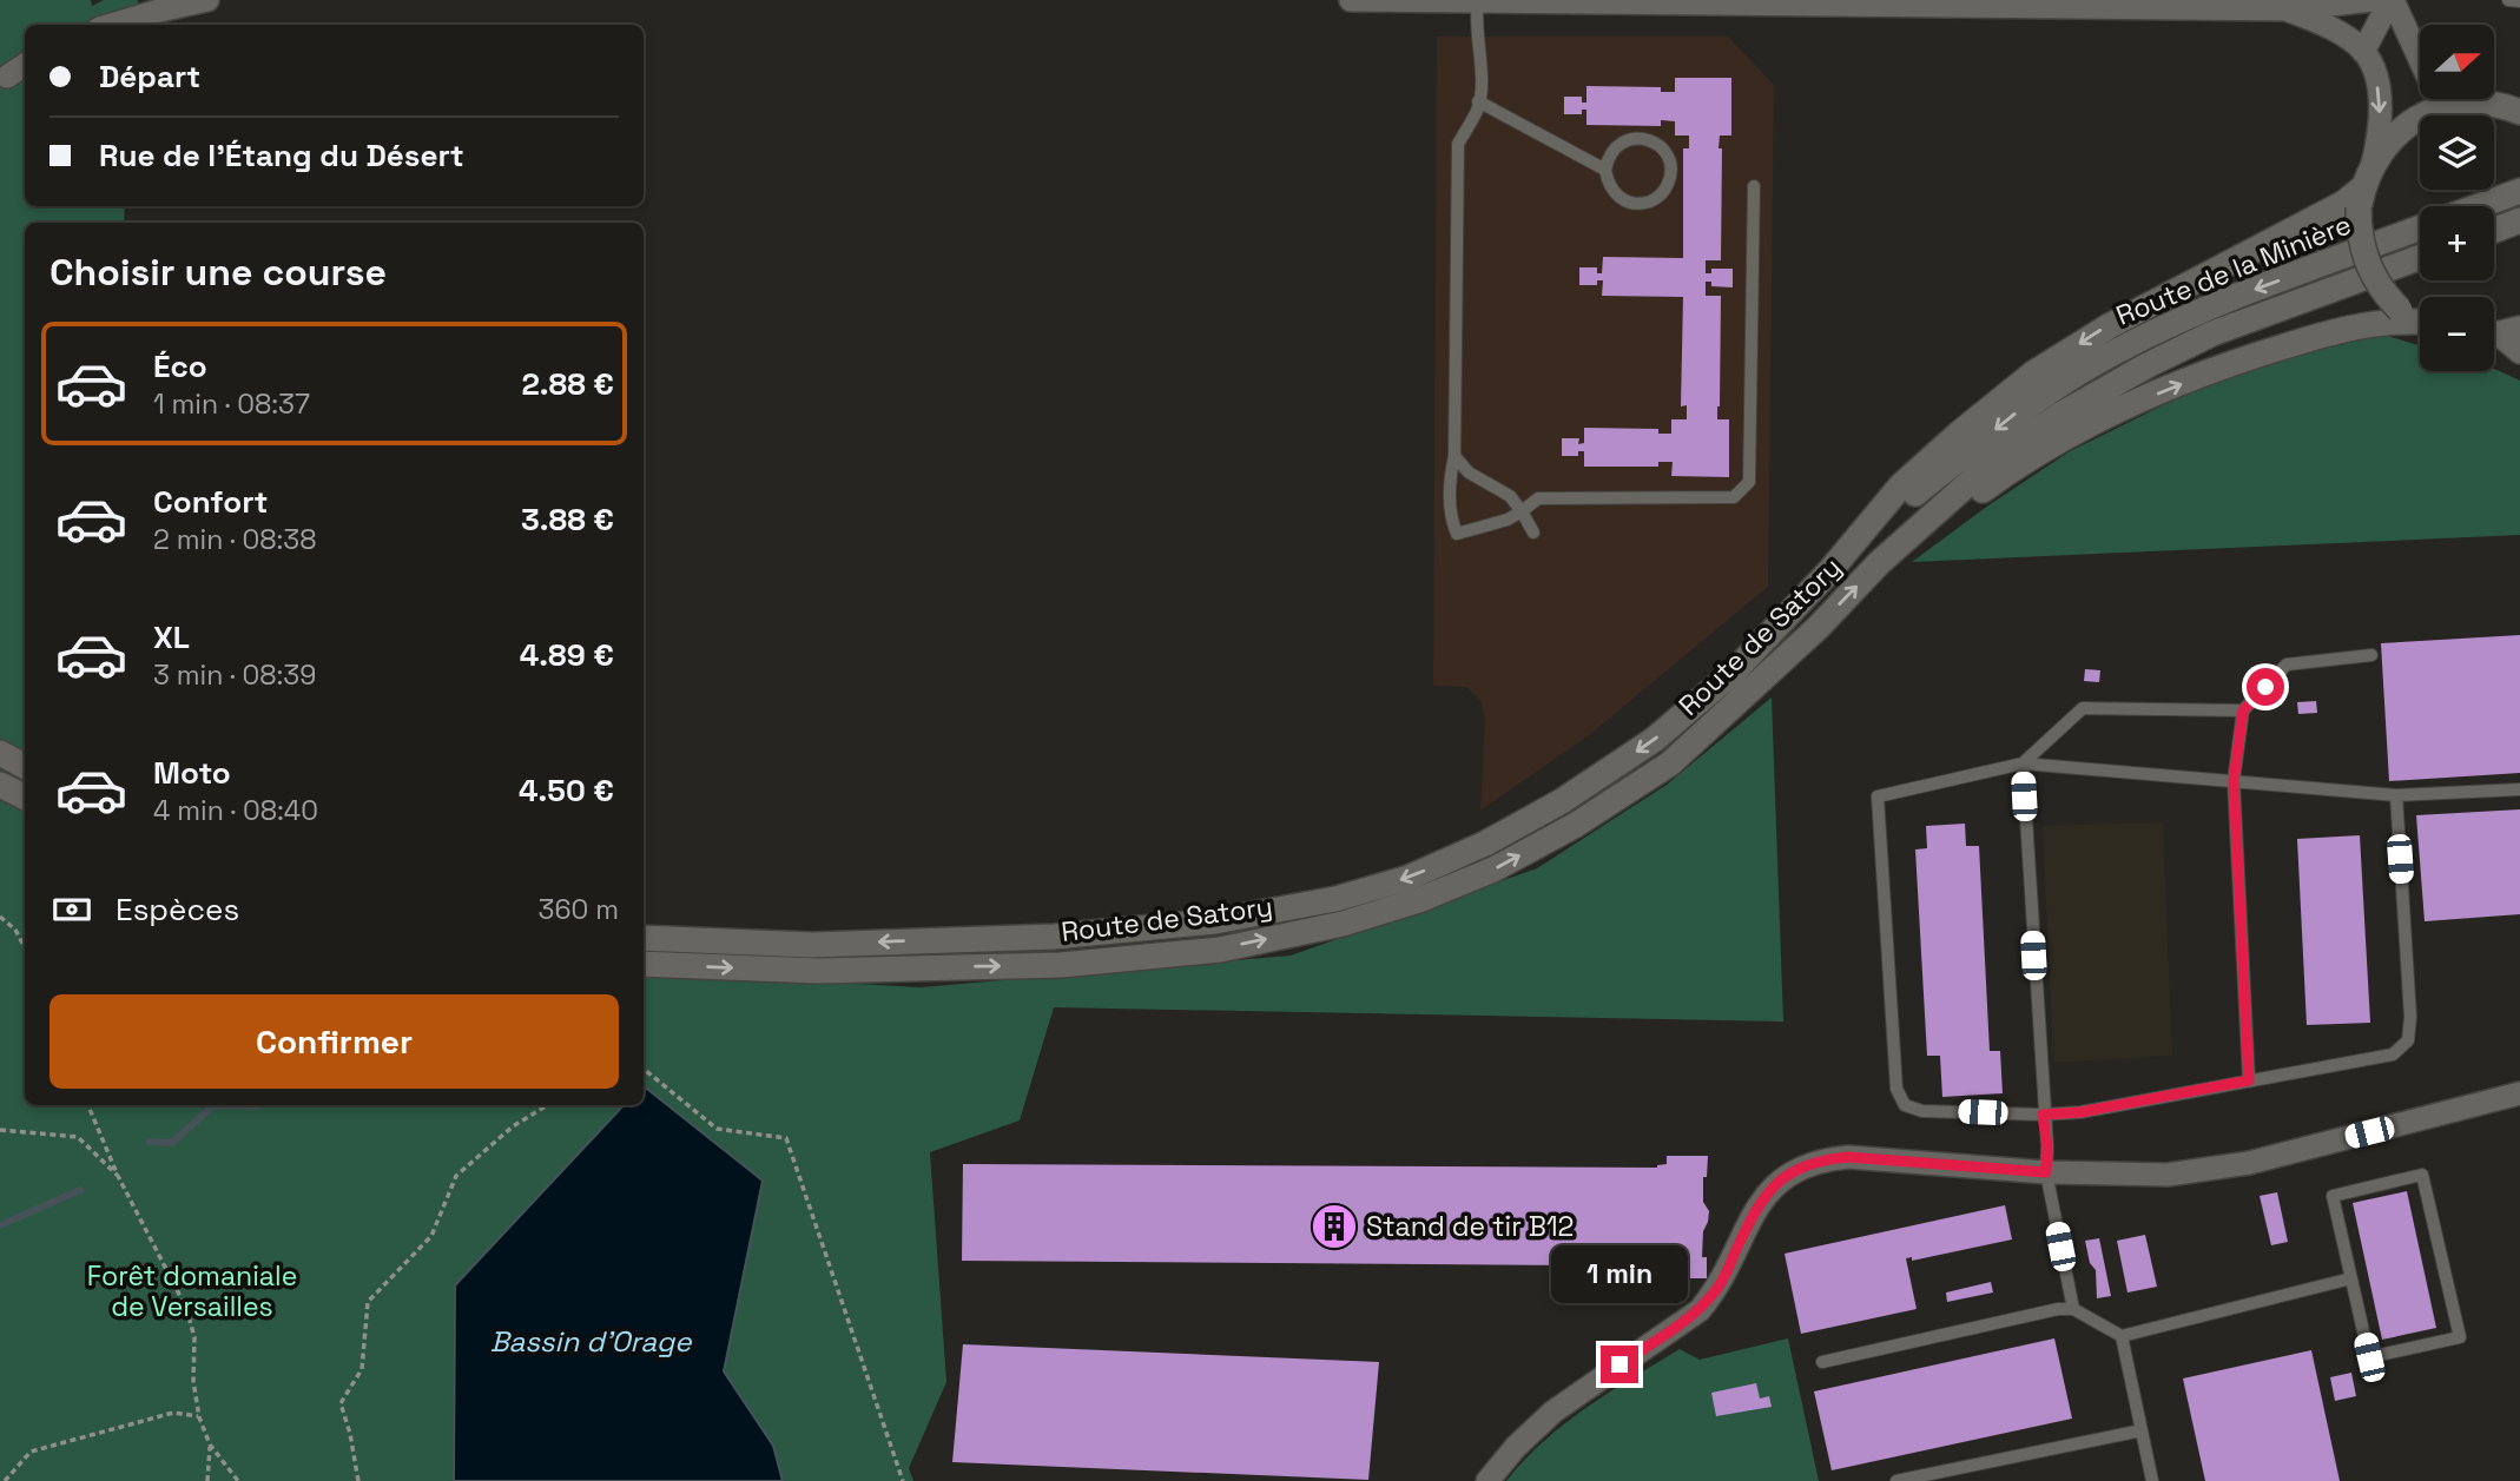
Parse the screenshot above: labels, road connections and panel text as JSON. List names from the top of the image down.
{
  "streets": {
    "main road": ["Route de la Minière", "Route de Satory"]
  },
  "crossings": [
    ["Route de la Minière", "Route de Satory"]
  ],
  "water": ["Bassin d'Orage"],
  "parks": ["Forêt domaniale de Versailles"],
  "places": {
    "building": ["Stand de tir B12"]
  },
  "north": "right",
  "page": {
    "map_buttons": ["+", "−"],
    "banner": ["Départ", "Rue de l'Étang du Désert"],
    "heading": "Choisir une course",
    "list": [
      {
        "name": "Éco",
        "note": "1 min · 08:37",
        "value": "2.88 €"
      },
      {
        "name": "Confort",
        "note": "2 min · 08:38",
        "value": "3.88 €"
      },
      {
        "name": "XL",
        "note": "3 min · 08:39",
        "value": "4.89 €"
      },
      {
        "name": "Moto",
        "note": "4 min · 08:40",
        "value": "4.50 €"
      }
    ],
    "pay": ["Espèces", "360 m"],
    "buttons": "Confirmer",
    "bubble": "1 min"
  }
}
